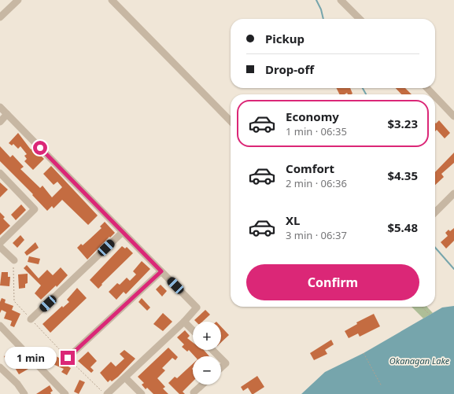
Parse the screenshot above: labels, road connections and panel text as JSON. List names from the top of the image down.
{
  "water": ["Okanagan Lake"],
  "page": {
    "banner": ["Pickup", "Drop-off"],
    "list": [
      {
        "name": "Economy",
        "note": "1 min · 06:35",
        "value": "$3.23"
      },
      {
        "name": "Comfort",
        "note": "2 min · 06:36",
        "value": "$4.35"
      },
      {
        "name": "XL",
        "note": "3 min · 06:37",
        "value": "$5.48"
      }
    ],
    "buttons": "Confirm",
    "map_buttons": ["+", "−"],
    "bubble": "1 min"
  }
}
